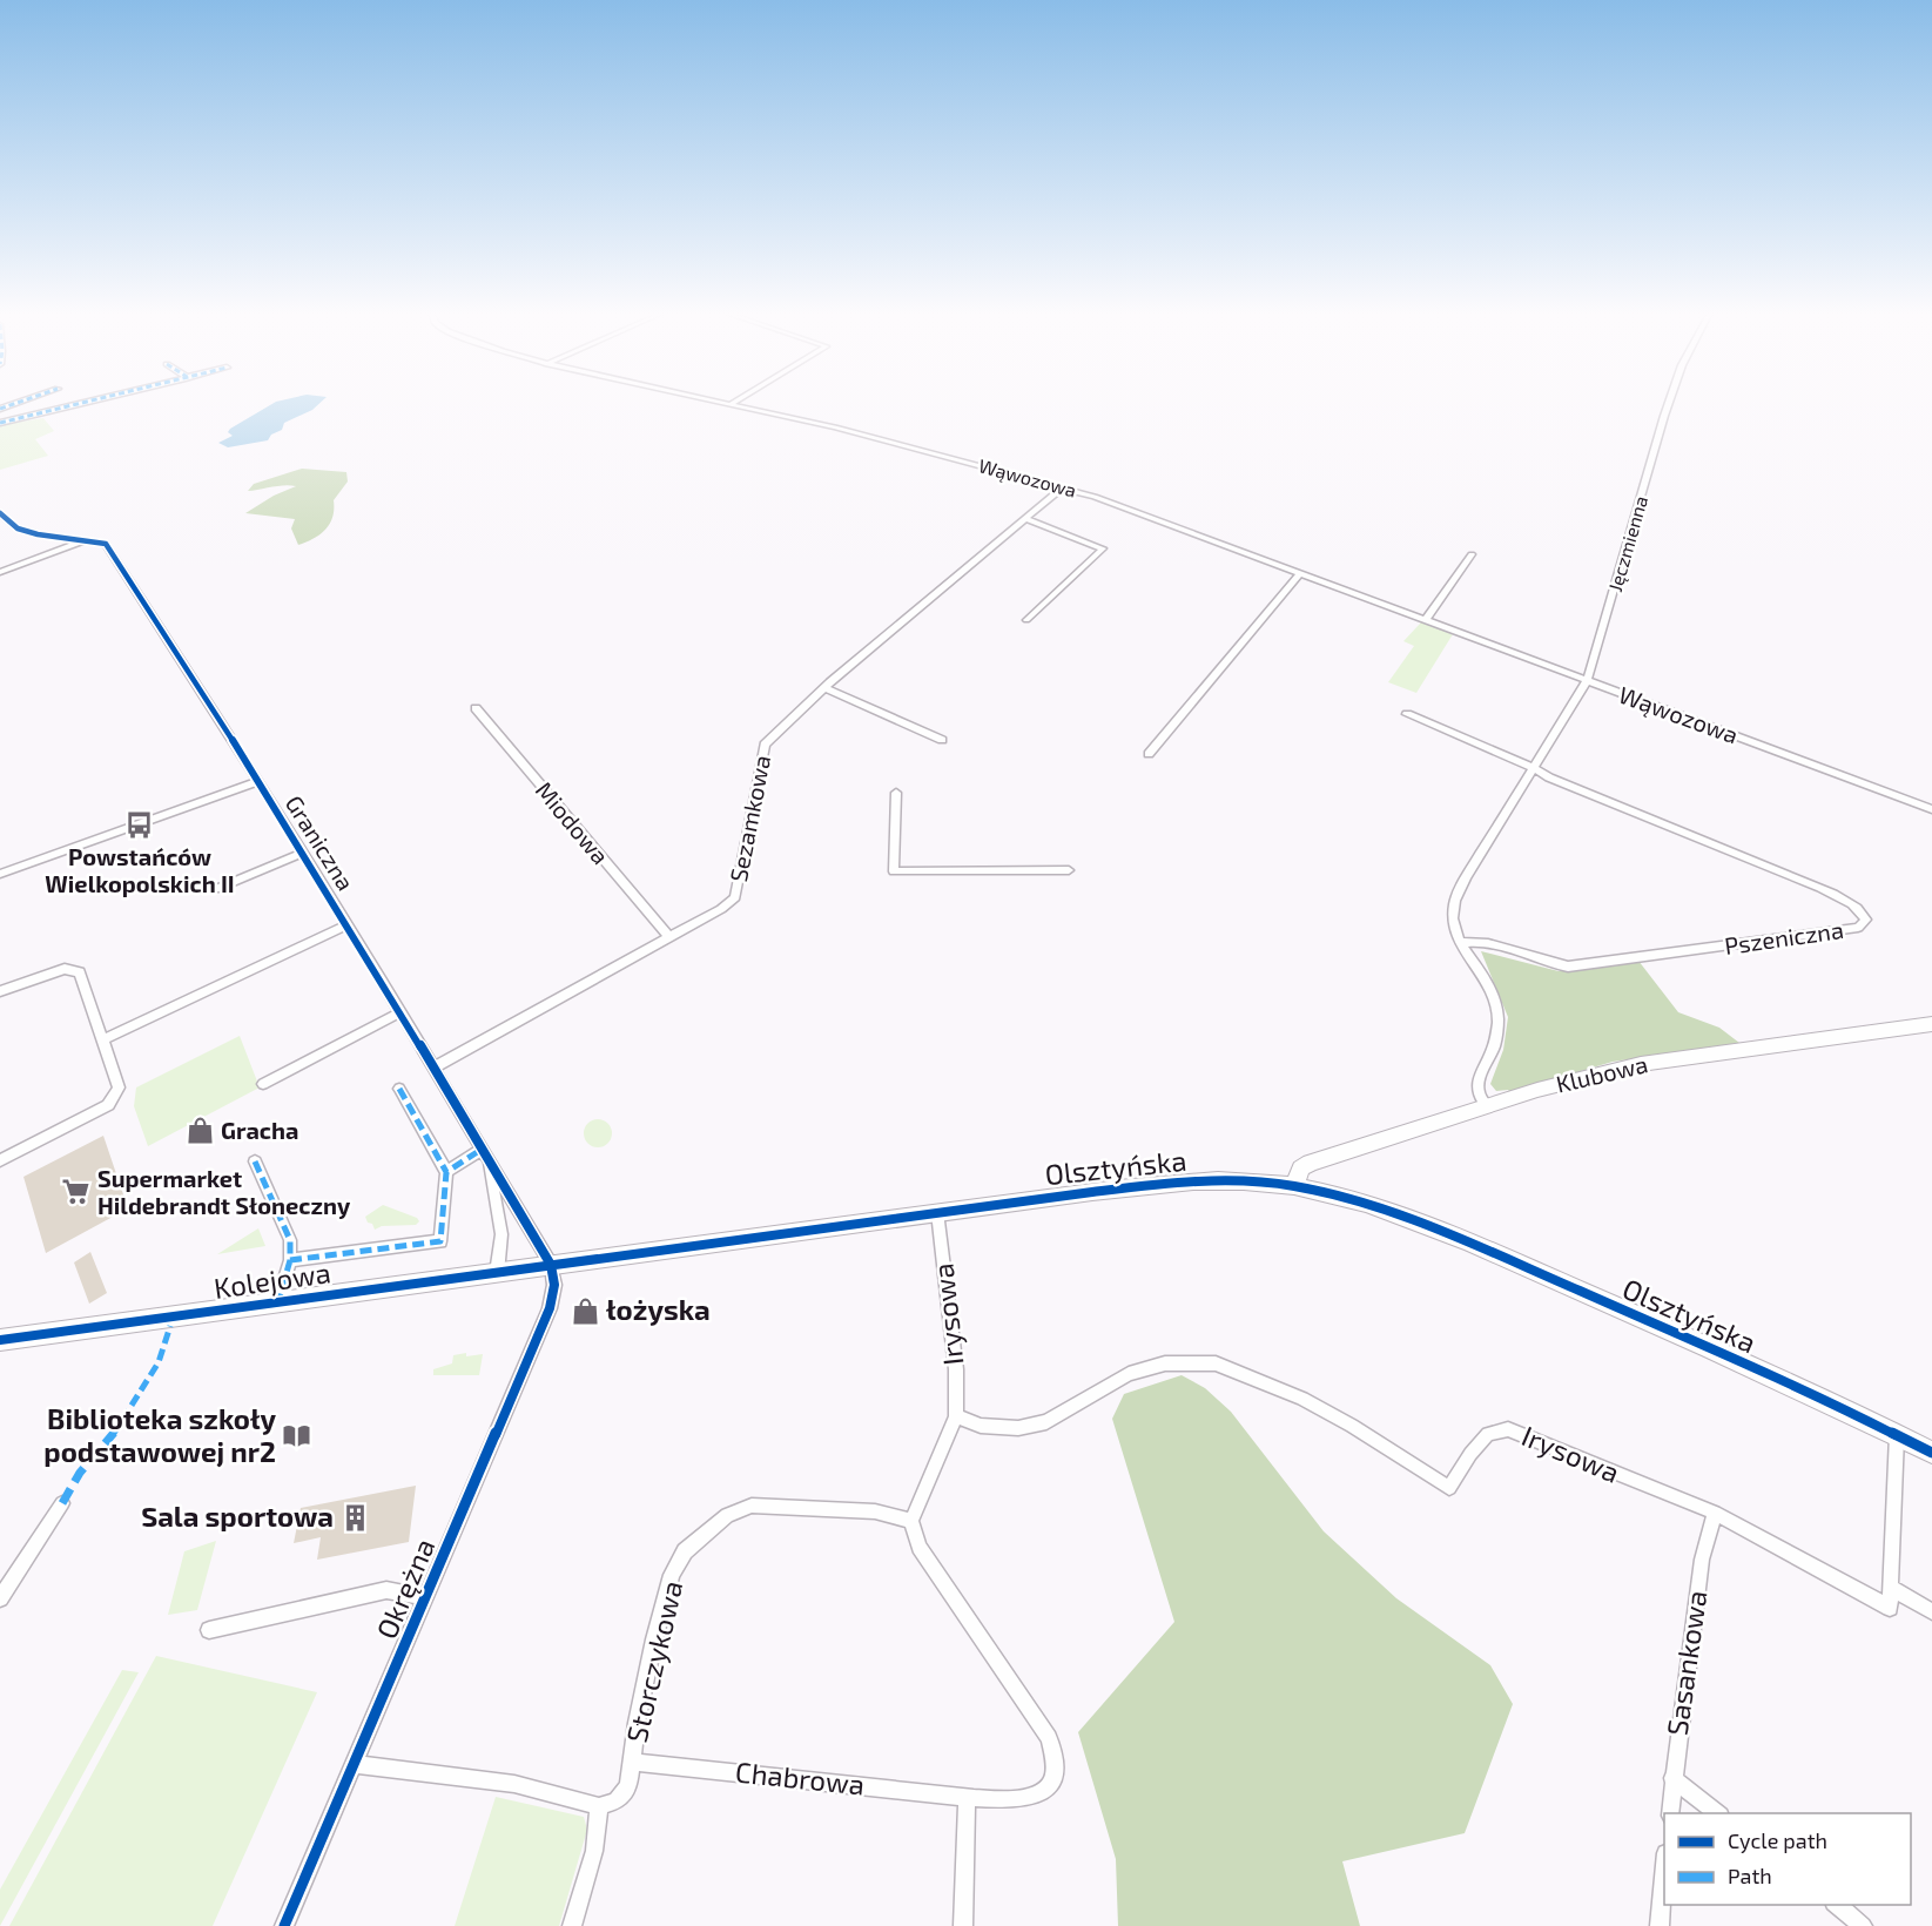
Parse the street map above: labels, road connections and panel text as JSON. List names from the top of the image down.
{
  "streets": {
    "street": [
      "Wąwozowa",
      "Jęczmienna",
      "Sezamkowa",
      "Miodowa",
      "Graniczna",
      "Pszeniczna",
      "Klubowa",
      "Olsztyńska",
      "Kolejowa",
      "Irysowa",
      "Okrężna",
      "Storczykowa",
      "Sasankowa",
      "Chabrowa"
    ]
  },
  "crossings": [
    ["Wąwozowa", "Jęczmienna"],
    ["Wąwozowa", "Sezamkowa"],
    ["Jęczmienna", "Pszeniczna"],
    ["Jęczmienna", "Klubowa"],
    ["Sezamkowa", "Miodowa"],
    ["Sezamkowa", "Graniczna"],
    ["Graniczna", "Olsztyńska"],
    ["Graniczna", "Kolejowa"],
    ["Graniczna", "Okrężna"],
    ["Klubowa", "Olsztyńska"],
    ["Olsztyńska", "Kolejowa"],
    ["Olsztyńska", "Irysowa"],
    ["Olsztyńska", "Okrężna"],
    ["Kolejowa", "Okrężna"],
    ["Irysowa", "Storczykowa"],
    ["Irysowa", "Sasankowa"],
    ["Storczykowa", "Chabrowa"]
  ],
  "places": {
    "bus stop": ["Powstańców Wielkopolskich II"],
    "shop": ["Gracha", "łożyska"],
    "supermarket": ["Supermarket Hildebrandt Słoneczny"],
    "library": ["Biblioteka szkoły podstawowej nr2"],
    "building": ["Sala sportowa"]
  },
  "legend": ["Cycle path", "Path"]
}
